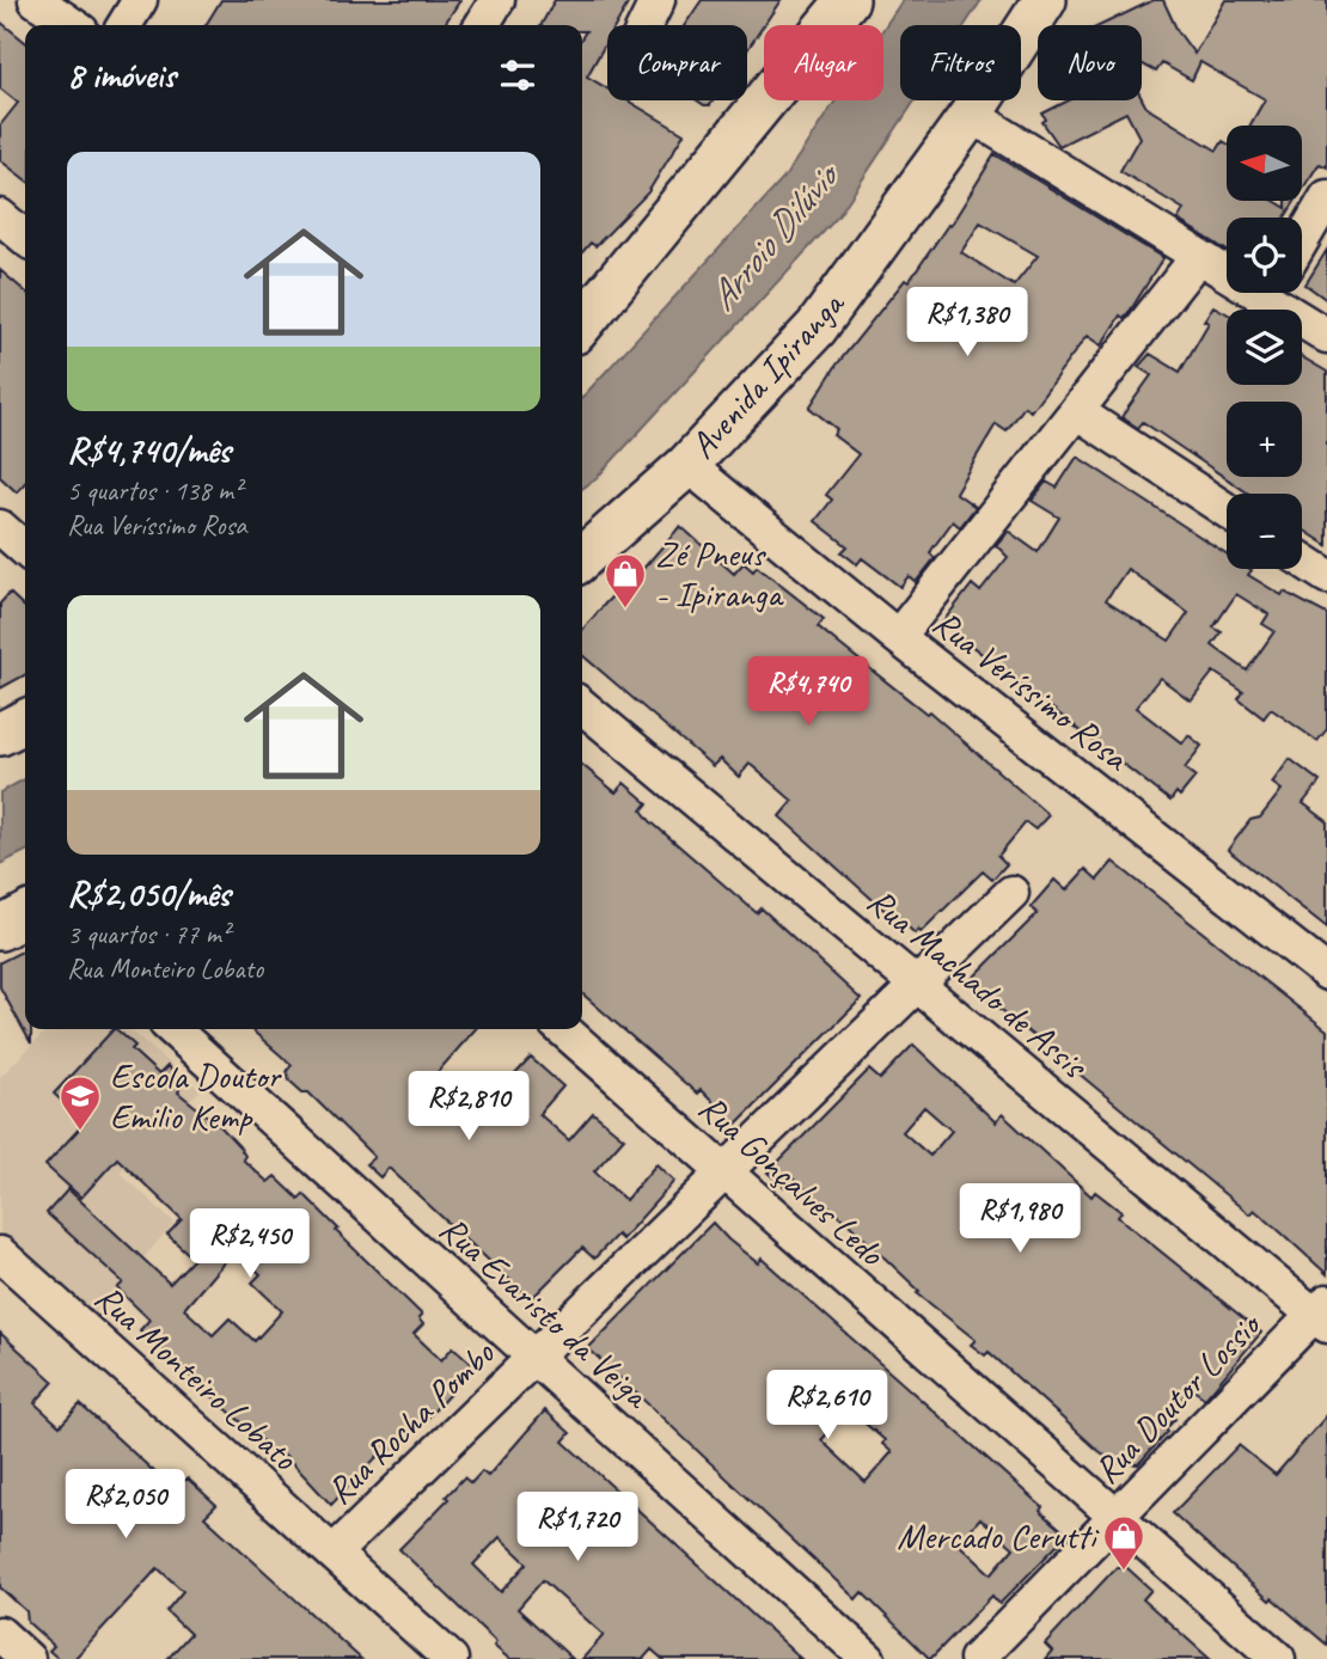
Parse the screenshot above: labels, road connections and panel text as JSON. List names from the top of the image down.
{
  "streets": {
    "main road": ["Avenida Ipiranga"],
    "street": [
      "Rua Veríssimo Rosa",
      "Rua Machado de Assis",
      "Rua Gonçalves Ledo",
      "Rua Evaristo da Veiga",
      "Rua Monteiro Lobato",
      "Rua Doutor Lossio",
      "Rua Rocha Pombo"
    ]
  },
  "crossings": [
    ["Avenida Ipiranga", "Rua Veríssimo Rosa"],
    ["Rua Machado de Assis", "Rua Doutor Lossio"],
    ["Rua Machado de Assis", "Rua Rocha Pombo"],
    ["Rua Gonçalves Ledo", "Rua Doutor Lossio"],
    ["Rua Gonçalves Ledo", "Rua Rocha Pombo"],
    ["Rua Evaristo da Veiga", "Rua Rocha Pombo"],
    ["Rua Monteiro Lobato", "Rua Rocha Pombo"]
  ],
  "water": ["Arroio Dilúvio"],
  "places": {
    "shop": ["Zé Pneus - Ipiranga", "Mercado Cerutti"],
    "school or university": ["Escola Doutor Emilio Kemp"]
  },
  "north": "left",
  "page": {
    "chip": [
      "Comprar",
      "Alugar",
      "Filtros",
      "Novo"
    ],
    "heading": "8 imóveis",
    "map_buttons": ["+", "−"],
    "list": [
      {
        "name": "R$4,740/mês",
        "note": "5 quartos · 138 m² · Rua Veríssimo Rosa"
      },
      {
        "name": "R$2,050/mês",
        "note": "3 quartos · 77 m² · Rua Monteiro Lobato"
      }
    ],
    "price": [
      "R$1,380",
      "R$4,740",
      "R$2,810",
      "R$1,980",
      "R$2,450",
      "R$2,610",
      "R$2,050",
      "R$1,720"
    ]
  }
}
